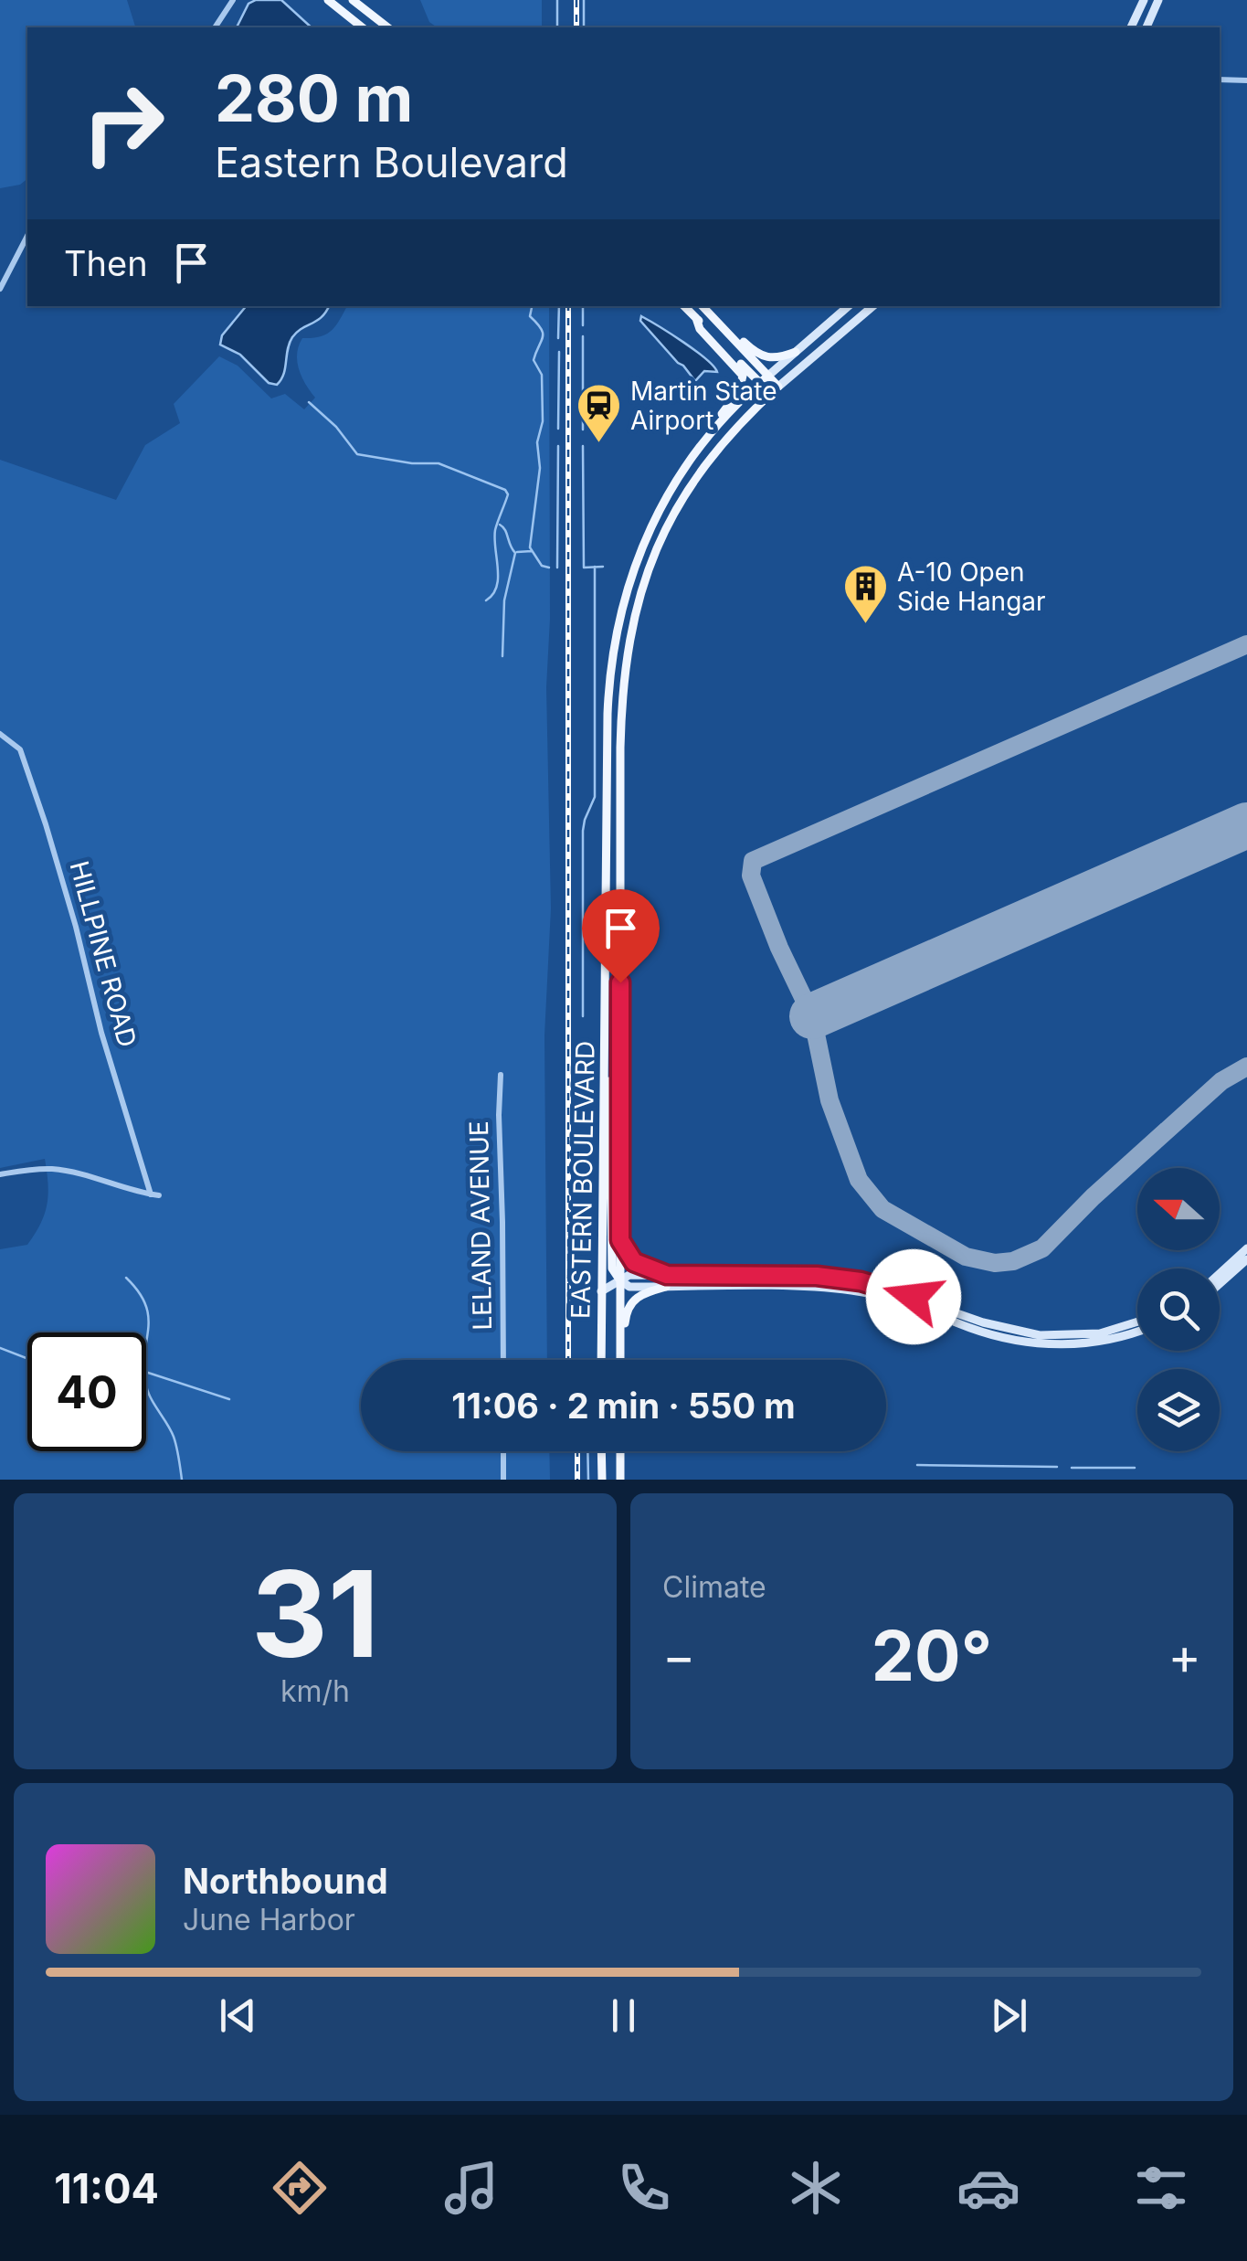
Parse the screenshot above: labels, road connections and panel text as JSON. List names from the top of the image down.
{
  "streets": {
    "main road": ["EASTERN BOULEVARD"],
    "street": ["HILLPINE ROAD", "LELAND AVENUE"]
  },
  "places": {
    "station": ["Martin State Airport"],
    "building": ["A-10 Open Side Hangar"]
  },
  "north": "left",
  "page": {
    "turn": ["280 m", "Eastern Boulevard"],
    "then": "Then",
    "limit": "40",
    "trip": "11:06 · 2 min · 550 m",
    "tile": [
      ["31", "km/h"],
      "Climate"
    ],
    "heat": ["−", "20°", "+"],
    "song": ["Northbound", "June Harbor"],
    "tabs": "11:04"
  }
}
